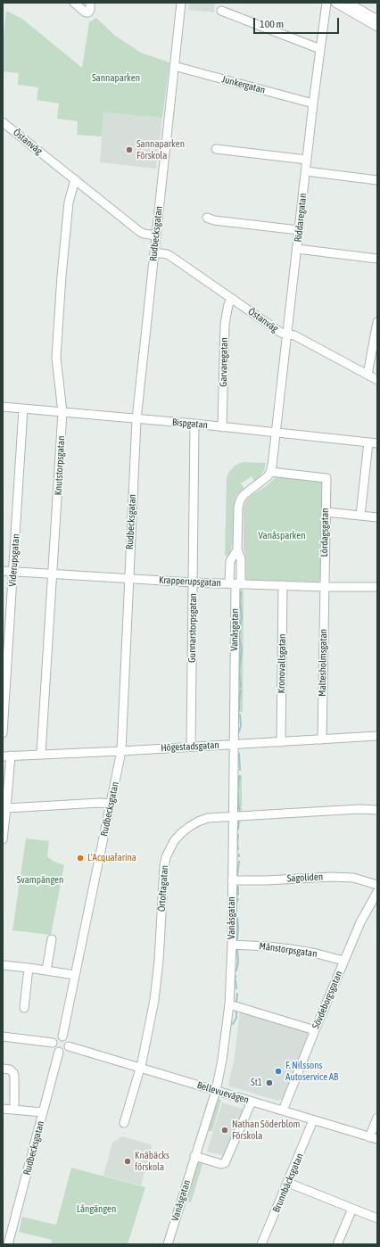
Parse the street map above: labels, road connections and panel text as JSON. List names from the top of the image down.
{
  "streets": {
    "street": [
      "Junkergatan",
      "Östanväg",
      "Riddaregatan",
      "Rudbecksgatan",
      "Garvaregatan",
      "Bispgatan",
      "Knutstorpsgatan",
      "Lördagsgatan",
      "Viderupsgatan",
      "Krapperupsgatan",
      "Gunnarstorpsgatan",
      "Vanåsgatan",
      "Maltesholmsgatan",
      "Kronovallsgatan",
      "Högestadsgatan",
      "Sagoliden",
      "Örtoftagatan",
      "Månstorpsgatan",
      "Sövdeborgsgatan",
      "Bellevuevägen",
      "Brunnbäcksgatan"
    ]
  },
  "crossings": [
    ["Junkergatan", "Riddaregatan"],
    ["Junkergatan", "Rudbecksgatan"],
    ["Östanväg", "Riddaregatan"],
    ["Östanväg", "Rudbecksgatan"],
    ["Östanväg", "Garvaregatan"],
    ["Östanväg", "Knutstorpsgatan"],
    ["Riddaregatan", "Bispgatan"],
    ["Rudbecksgatan", "Bispgatan"],
    ["Rudbecksgatan", "Krapperupsgatan"],
    ["Rudbecksgatan", "Högestadsgatan"],
    ["Rudbecksgatan", "Bellevuevägen"],
    ["Garvaregatan", "Bispgatan"],
    ["Bispgatan", "Knutstorpsgatan"],
    ["Bispgatan", "Viderupsgatan"],
    ["Bispgatan", "Gunnarstorpsgatan"],
    ["Knutstorpsgatan", "Krapperupsgatan"],
    ["Knutstorpsgatan", "Högestadsgatan"],
    ["Lördagsgatan", "Krapperupsgatan"],
    ["Lördagsgatan", "Maltesholmsgatan"],
    ["Viderupsgatan", "Krapperupsgatan"],
    ["Krapperupsgatan", "Gunnarstorpsgatan"],
    ["Krapperupsgatan", "Vanåsgatan"],
    ["Krapperupsgatan", "Maltesholmsgatan"],
    ["Krapperupsgatan", "Kronovallsgatan"],
    ["Gunnarstorpsgatan", "Högestadsgatan"],
    ["Vanåsgatan", "Högestadsgatan"],
    ["Vanåsgatan", "Sagoliden"],
    ["Vanåsgatan", "Örtoftagatan"],
    ["Vanåsgatan", "Månstorpsgatan"],
    ["Vanåsgatan", "Bellevuevägen"],
    ["Maltesholmsgatan", "Högestadsgatan"],
    ["Kronovallsgatan", "Högestadsgatan"],
    ["Örtoftagatan", "Bellevuevägen"],
    ["Månstorpsgatan", "Sövdeborgsgatan"],
    ["Sövdeborgsgatan", "Bellevuevägen"],
    ["Bellevuevägen", "Brunnbäcksgatan"]
  ],
  "parks": [
    "Sannaparken",
    "Vanåsparken",
    "Svampängen",
    "Långängen"
  ],
  "places": [
    "Sannaparken Förskola",
    "L'Acquafarina",
    "F. Nilssons Autoservice AB",
    "St1",
    "Nathan Söderblom Förskola",
    "Knäbäcks förskola"
  ],
  "scale_bar": "100 m"
}
